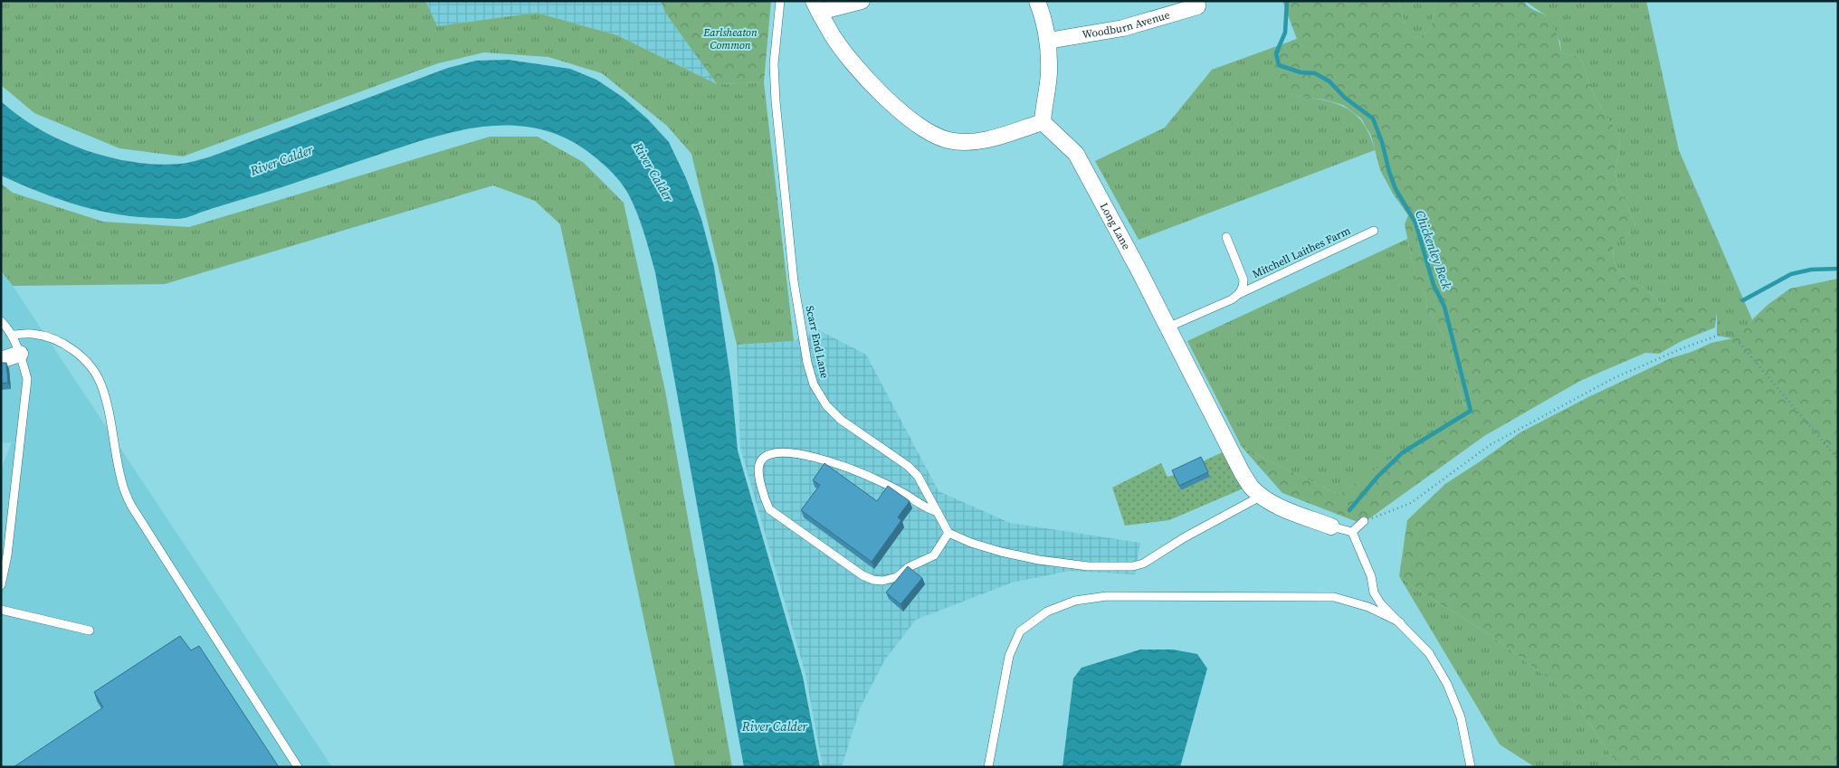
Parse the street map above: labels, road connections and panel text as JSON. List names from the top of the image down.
{
  "streets": {
    "street": ["Woodburn Avenue", "Long Lane"],
    "lane": ["Mitchell Laithes Farm", "Scarr End Lane"]
  },
  "crossings": [
    ["Long Lane", "Mitchell Laithes Farm"]
  ],
  "water": ["River Calder", "Chickenley Beck"],
  "parks": ["Earlsheaton Common"]
}
